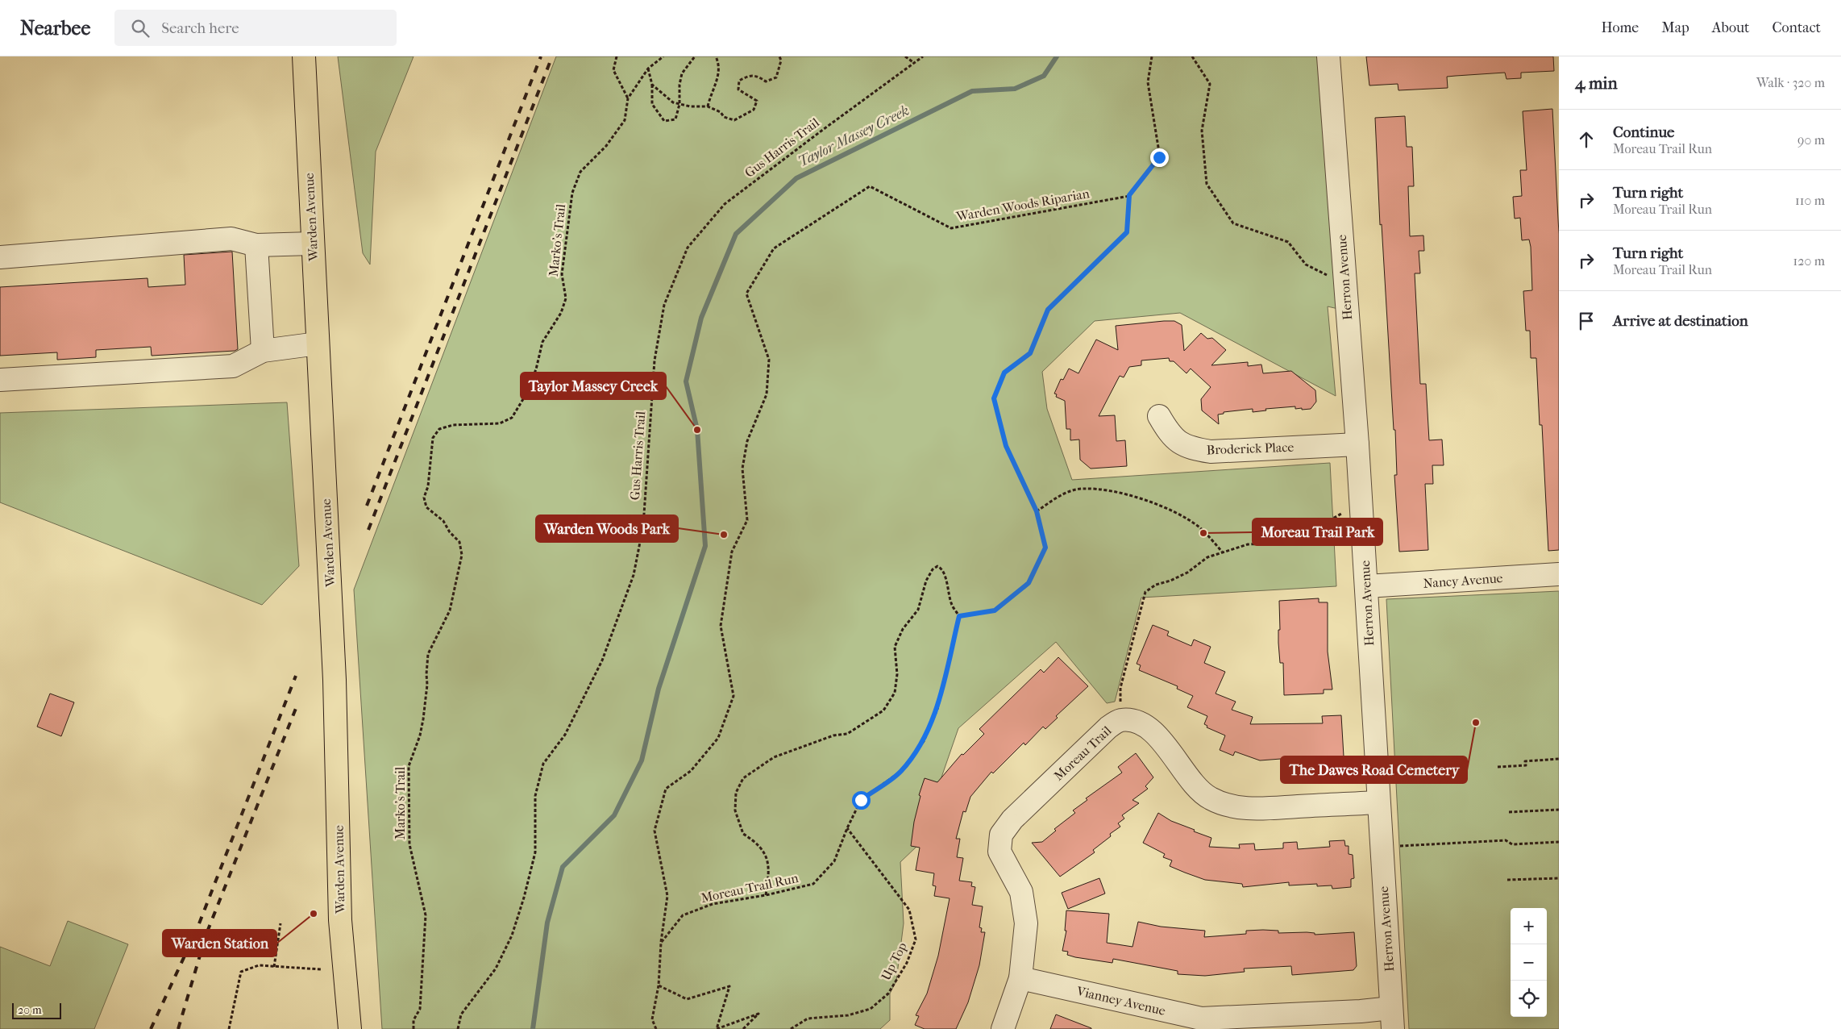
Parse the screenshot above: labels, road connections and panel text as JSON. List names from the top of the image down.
{
  "streets": {
    "main road": ["Warden Avenue"],
    "street": [
      "Herron Avenue",
      "Broderick Place",
      "Nancy Avenue",
      "Moreau Trail",
      "Vianney Avenue"
    ],
    "path": [
      "Gus Harris Trail",
      "Warden Woods Riparian",
      "Marko's Trail",
      "Moreau Trail Run",
      "Up Top"
    ]
  },
  "crossings": [
    ["Warden Woods Riparian", "Moreau Trail Run"],
    ["Herron Avenue", "Broderick Place"],
    ["Herron Avenue", "Nancy Avenue"],
    ["Herron Avenue", "Moreau Trail"],
    ["Herron Avenue", "Vianney Avenue"],
    ["Moreau Trail", "Vianney Avenue"],
    ["Moreau Trail Run", "Up Top"]
  ],
  "water": ["Taylor Massey Creek"],
  "places": [
    "Taylor Massey Creek",
    "Moreau Trail Park",
    "Warden Woods Park",
    "The Dawes Road Cemetery",
    "Warden Station"
  ],
  "scale_bar": "20 m",
  "page": {
    "header": "Nearbee",
    "search": "Search here",
    "nav": [
      "Home",
      "Map",
      "About",
      "Contact"
    ],
    "heading": ["4 min", "Walk · 320 m"],
    "list": [
      ["Continue", "Moreau Trail Run", "90 m"],
      ["Turn right", "Moreau Trail Run", "110 m"],
      ["Turn right", "Moreau Trail Run", "120 m"],
      "Arrive at destination"
    ],
    "map_buttons": ["+", "−"],
    "scale": "20 m"
  }
}
